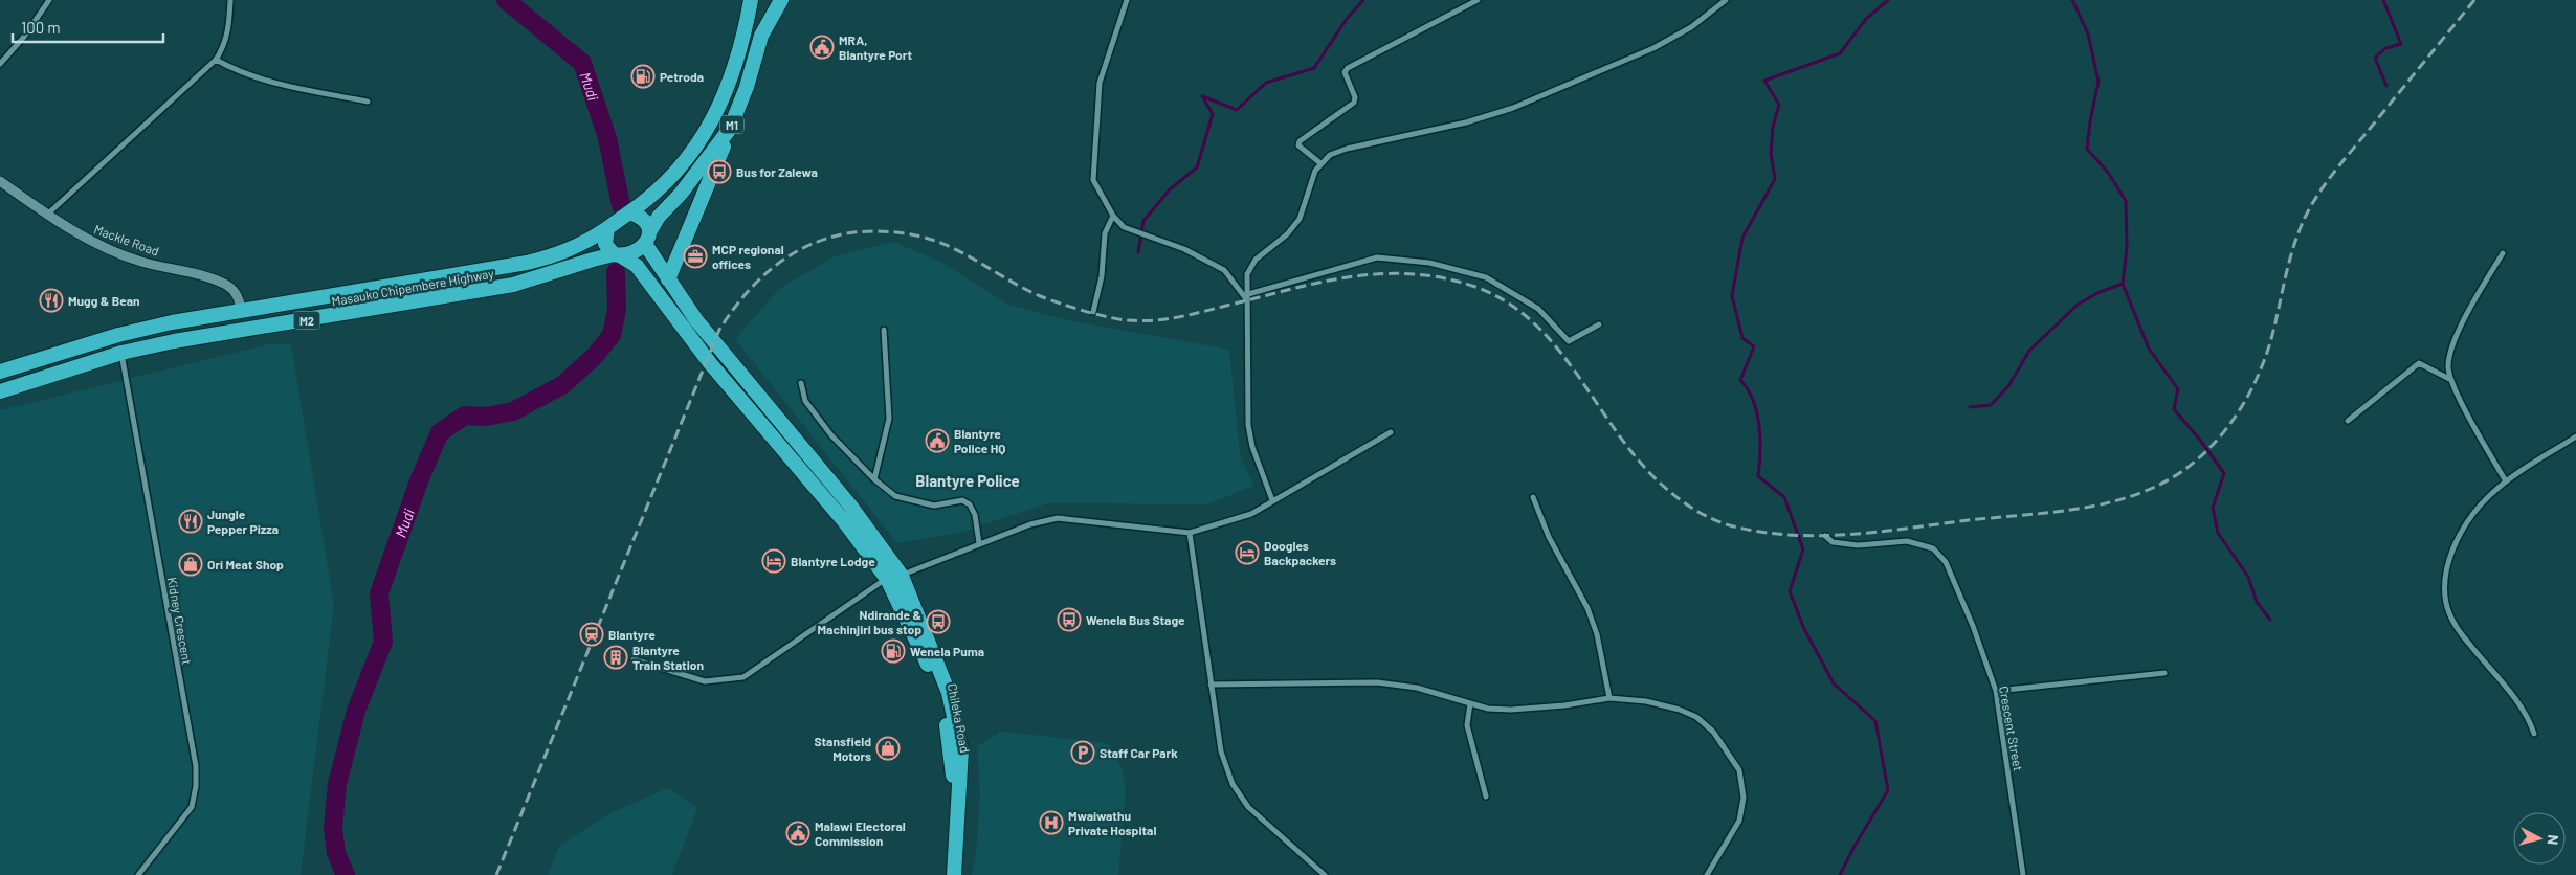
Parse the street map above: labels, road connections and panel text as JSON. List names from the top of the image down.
{
  "streets": {
    "highway": [
      "M1",
      "Masauko Chipembere Highway",
      "M2",
      "Chileka Road"
    ],
    "street": ["Mackle Road", "Kidney Crescent", "Crescent Street"]
  },
  "crossings": [
    ["M1", "Masauko Chipembere Highway"],
    ["Mackle Road", "Masauko Chipembere Highway"],
    ["Masauko Chipembere Highway", "Kidney Crescent"]
  ],
  "districts": ["Blantyre Police"],
  "water": ["Mudi"],
  "places": {
    "public building": ["MRA, Blantyre Port", "Blantyre Police HQ", "Malawi Electoral Commission"],
    "fuel station": ["Petroda", "Wenela Puma"],
    "bus stop": ["Bus for Zalewa", "Wenela Bus Stage", "Ndirande & Machinjiri bus stop"],
    "office": ["MCP regional offices"],
    "restaurant": ["Mugg & Bean", "Jungle Pepper Pizza"],
    "hotel": ["Doogles Backpackers", "Blantyre Lodge"],
    "shop": ["Ori Meat Shop", "Stansfield Motors"],
    "station": ["Blantyre"],
    "building": ["Blantyre Train Station"],
    "parking": ["Staff Car Park"],
    "hospital": ["Mwaiwathu Private Hospital"]
  },
  "scale_bar": "100 m",
  "north": "right"
}
